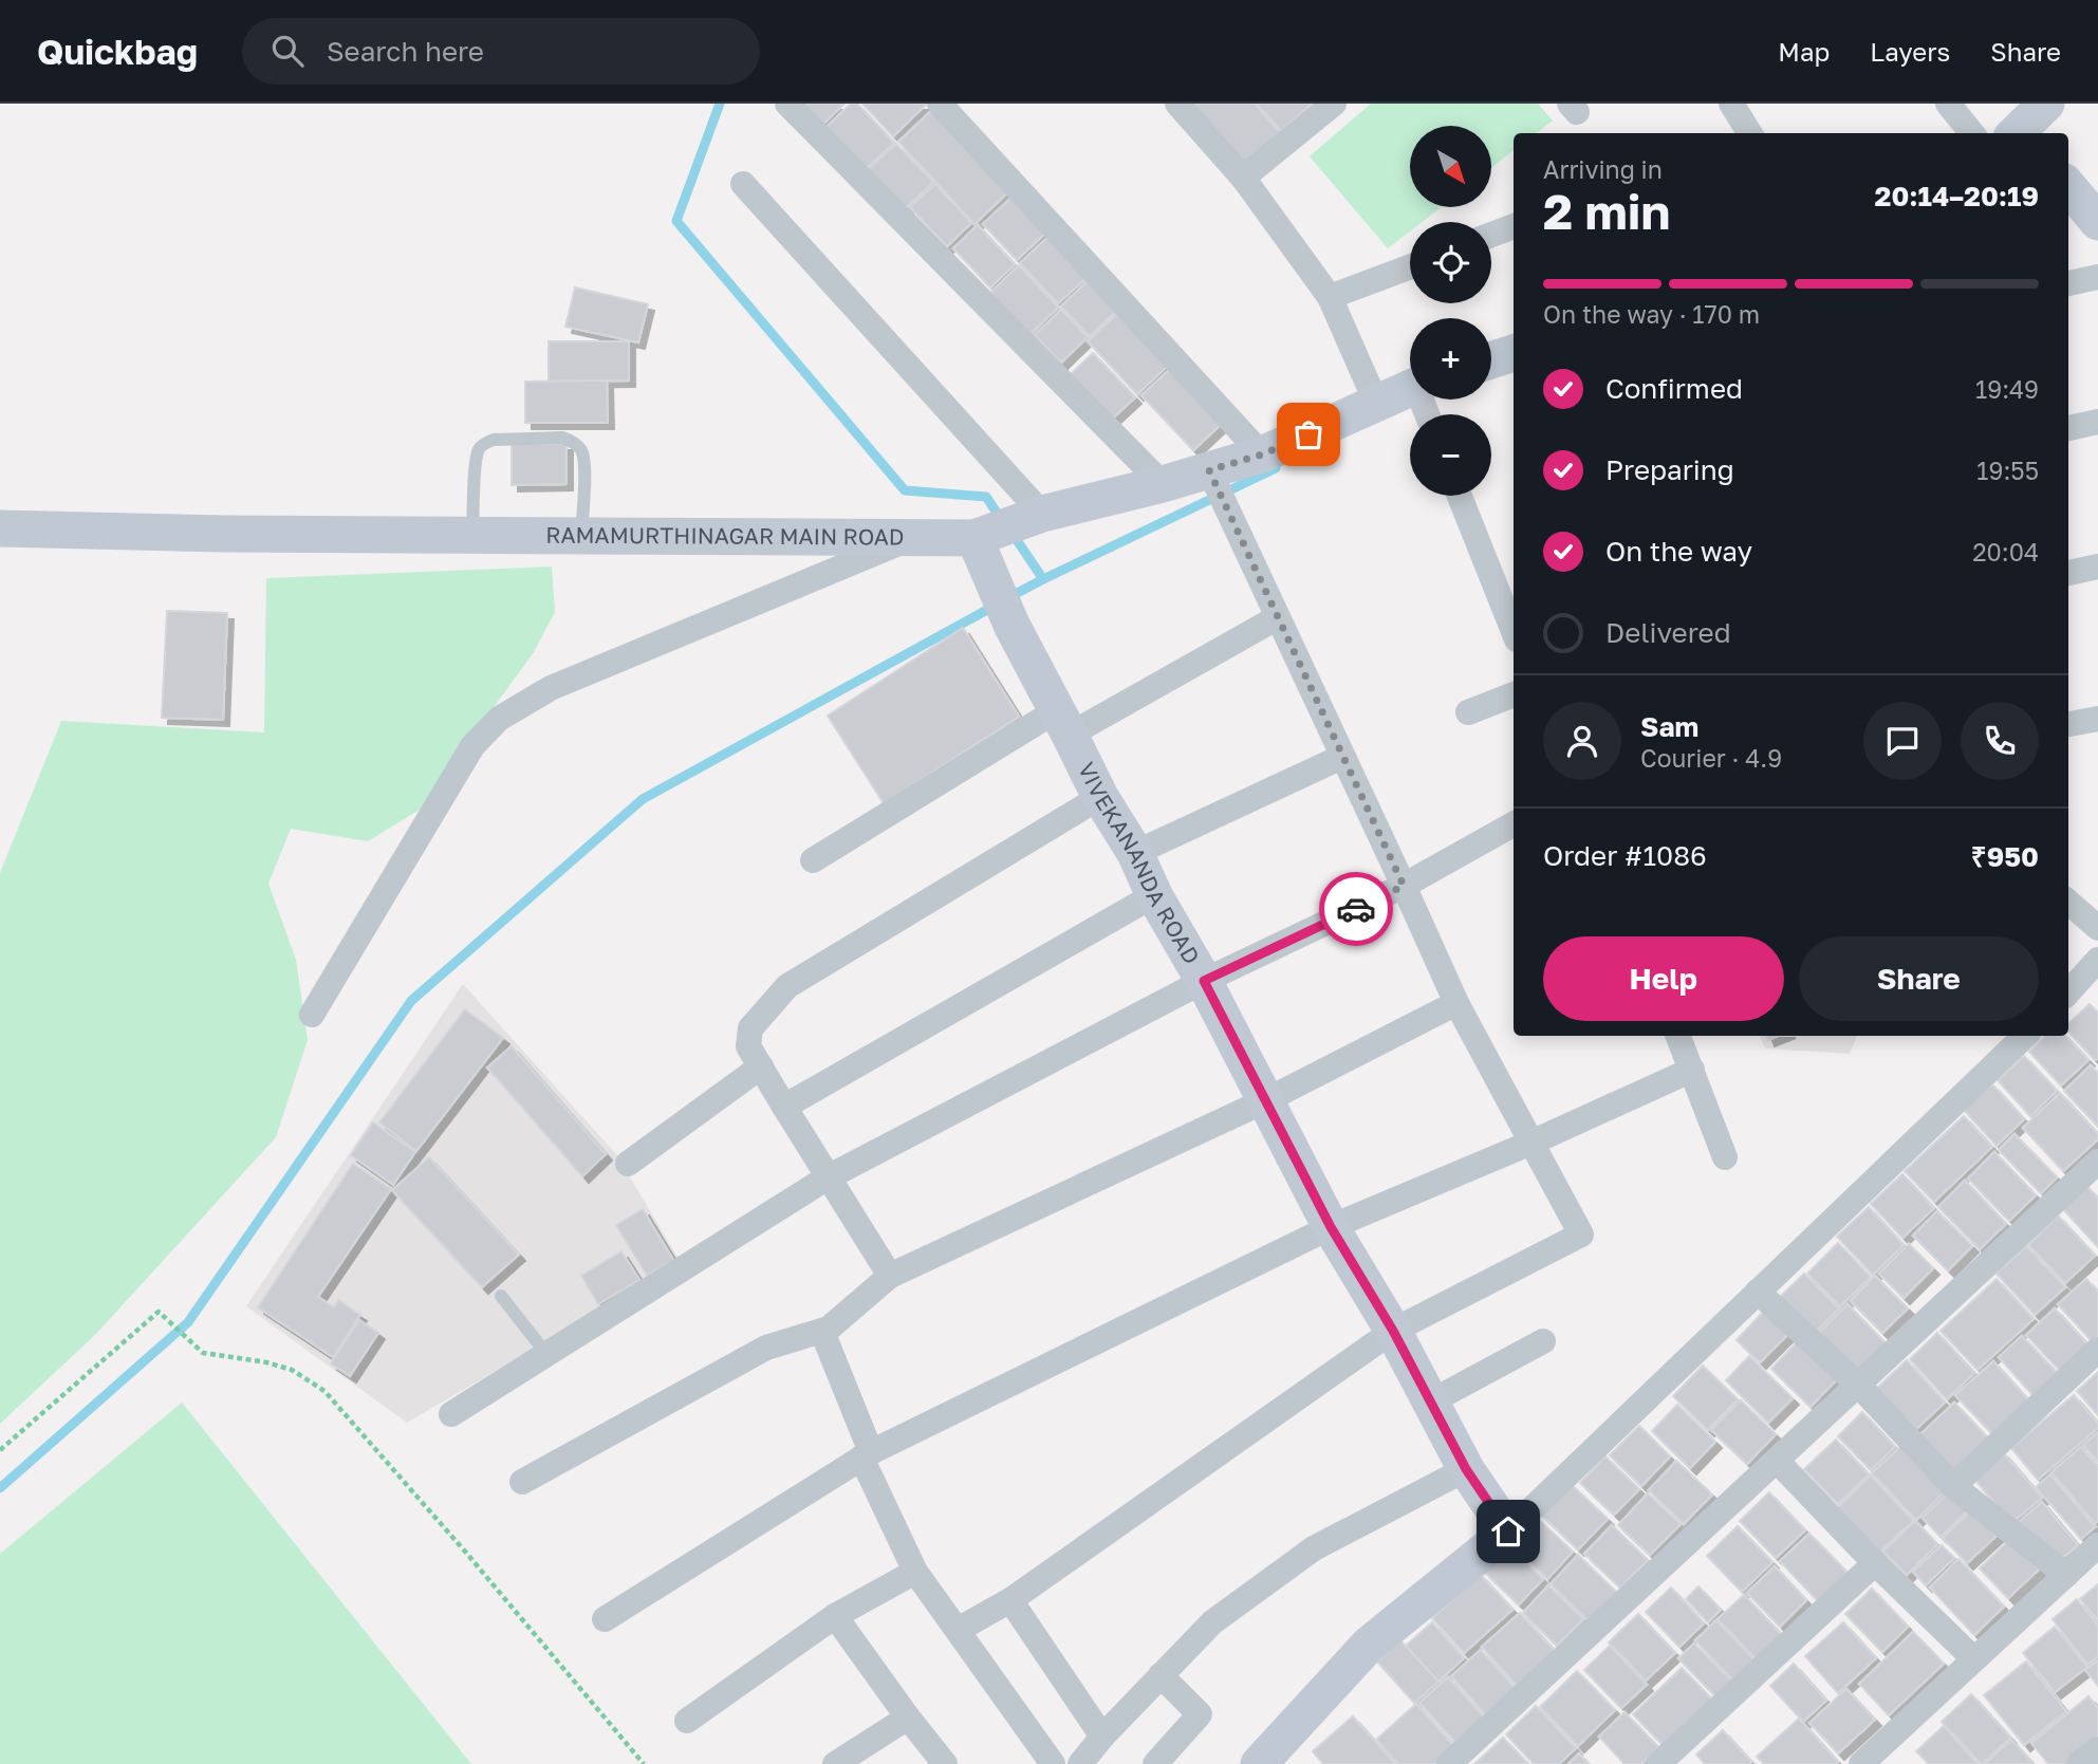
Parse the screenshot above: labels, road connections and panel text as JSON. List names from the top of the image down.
{
  "streets": {
    "main road": ["RAMAMURTHINAGAR MAIN ROAD", "VIVEKANANDA ROAD"]
  },
  "crossings": [
    ["RAMAMURTHINAGAR MAIN ROAD", "VIVEKANANDA ROAD"]
  ],
  "north": "bottom right",
  "page": {
    "header": "Quickbag",
    "search": "Search here",
    "nav": ["Map", "Layers", "Share"],
    "map_buttons": ["+", "−"],
    "heading": ["2 min", "Arriving in", "20:14–20:19"],
    "panel": [
      "Sam",
      "Courier · 4.9",
      "Order #1086",
      "₹950"
    ],
    "bar": "On the way · 170 m",
    "list": [
      ["Confirmed", "19:49"],
      ["Preparing", "19:55"],
      ["On the way", "20:04"],
      "Delivered"
    ],
    "buttons": ["Help", "Share"]
  }
}
